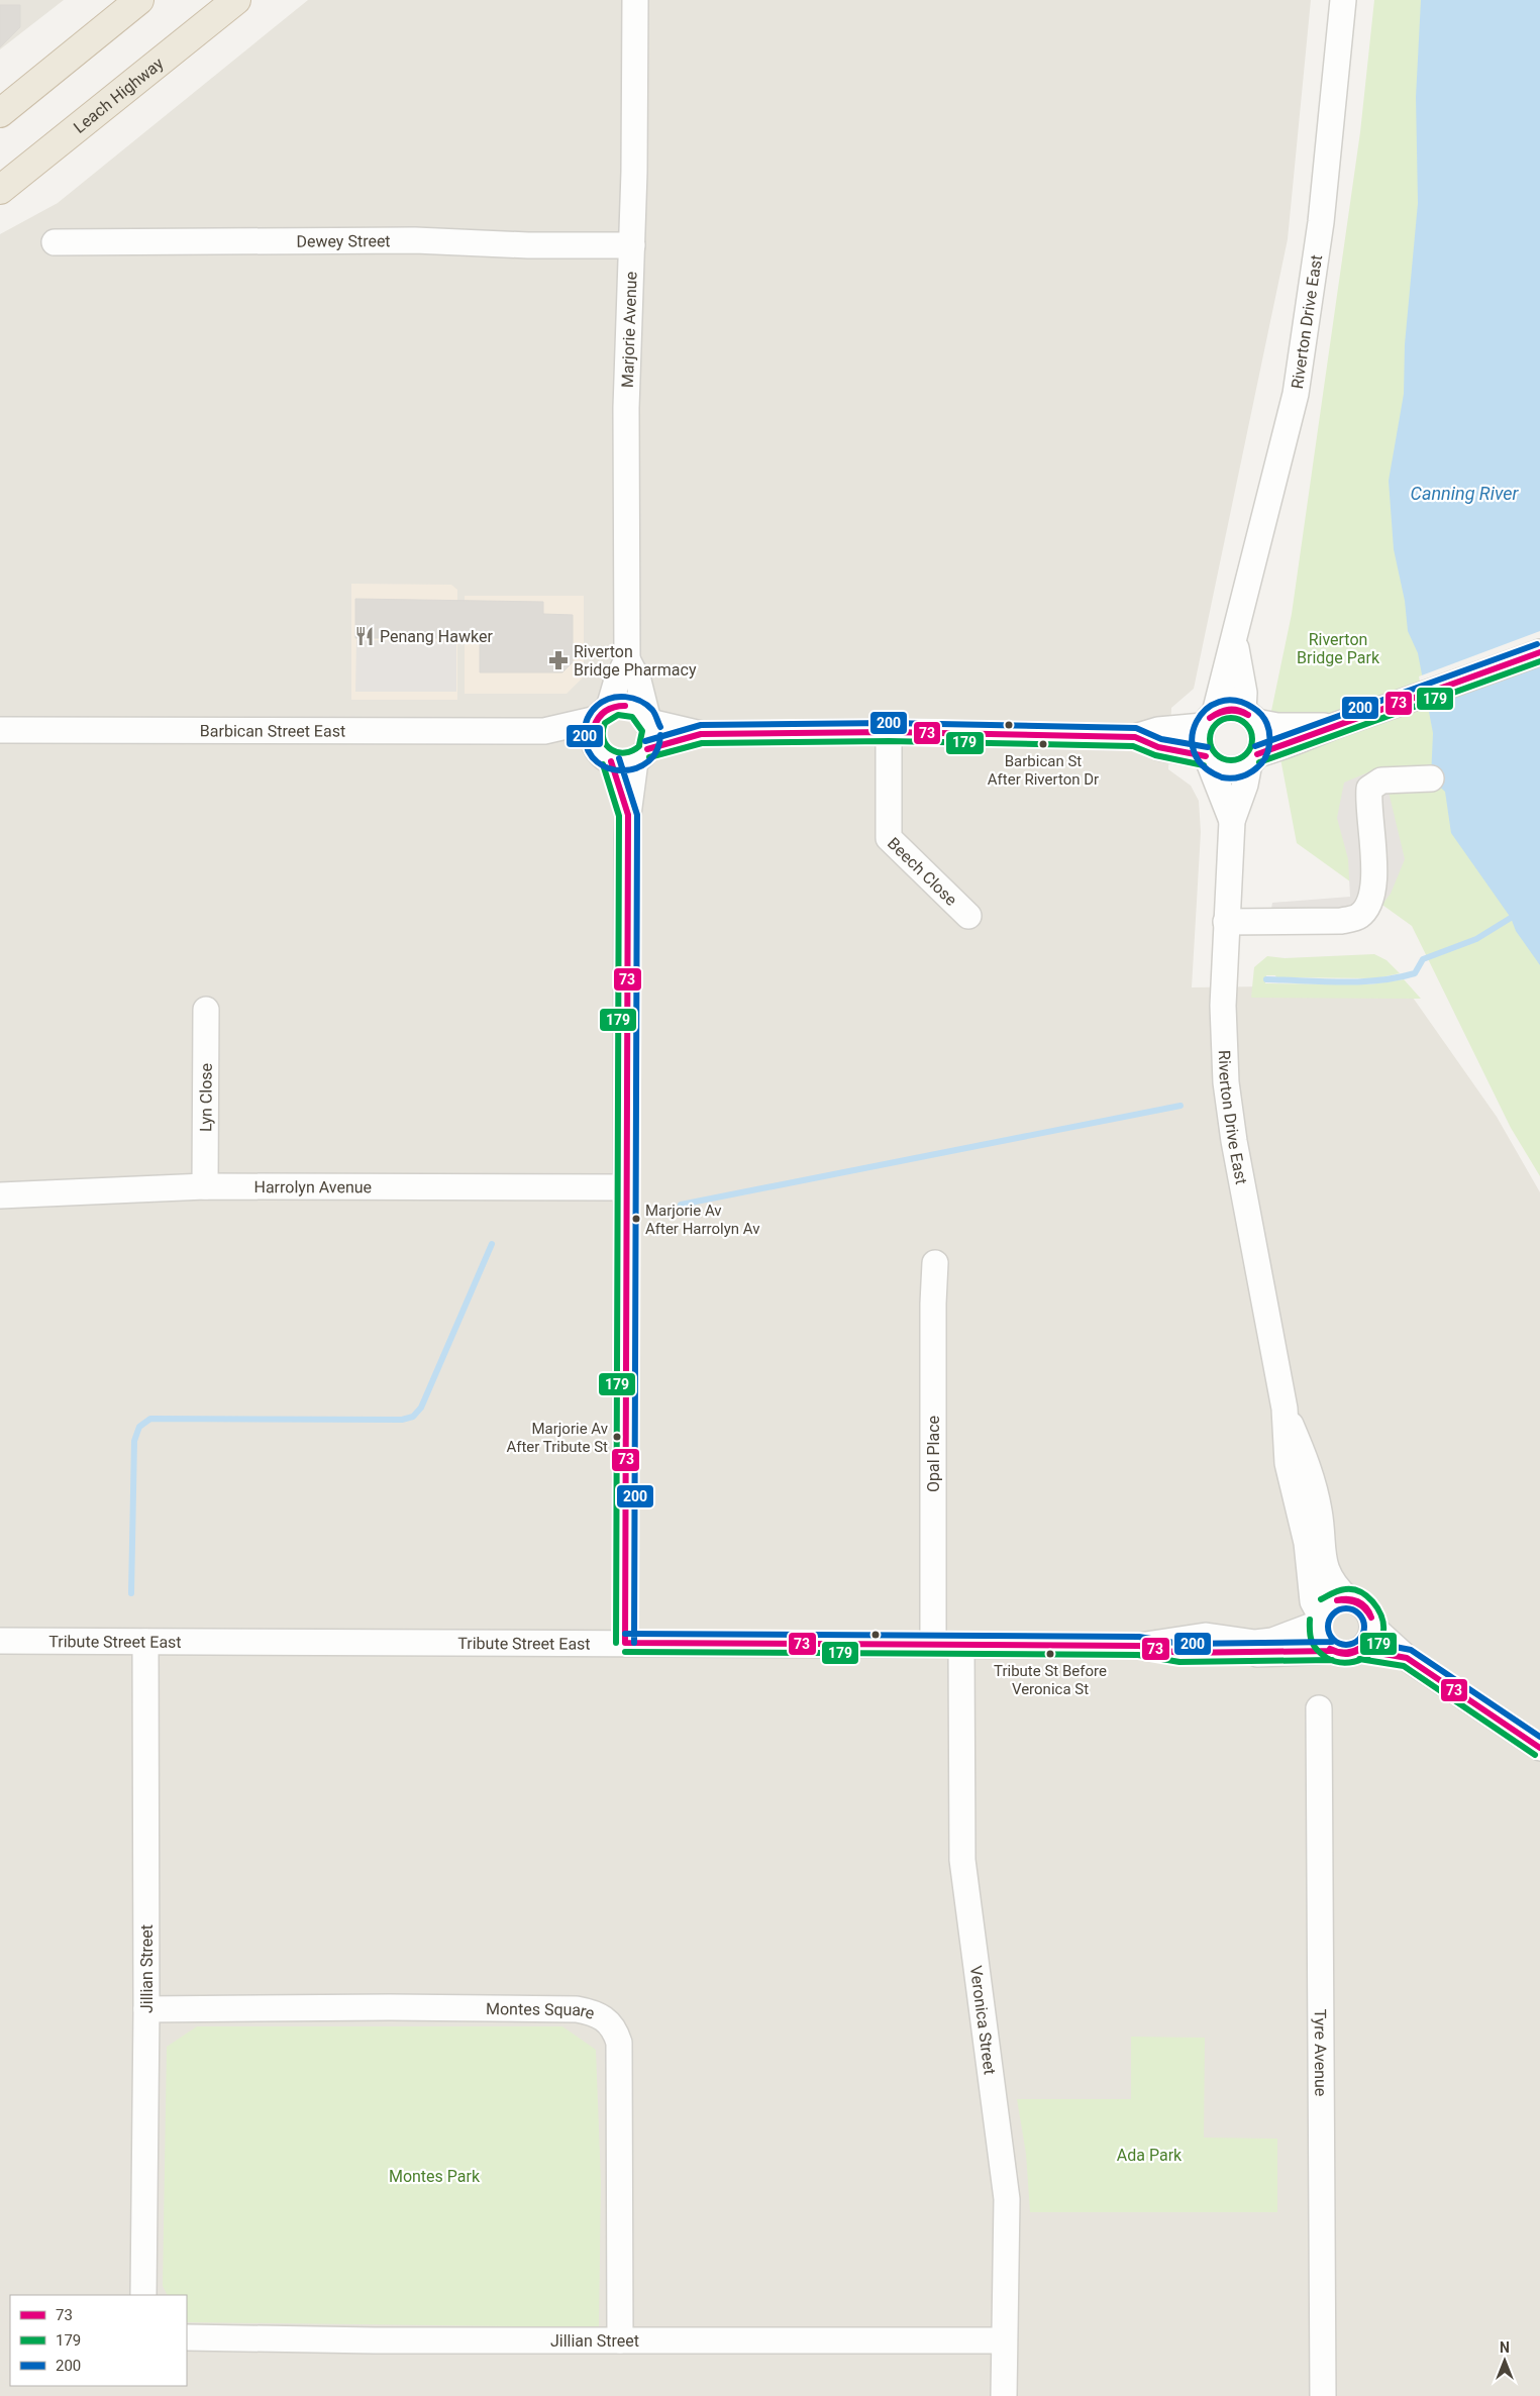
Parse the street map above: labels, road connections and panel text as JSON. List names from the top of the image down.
{
  "streets": {
    "highway": ["Leach Highway"],
    "street": [
      "Dewey Street",
      "Riverton Drive East",
      "Marjorie Avenue",
      "Barbican Street East",
      "Beech Close",
      "Lyn Close",
      "Harrolyn Avenue",
      "Opal Place",
      "Tribute Street East",
      "Jillian Street",
      "Montes Square",
      "Veronica Street",
      "Tyre Avenue"
    ]
  },
  "crossings": [
    ["Dewey Street", "Marjorie Avenue"],
    ["Riverton Drive East", "Tribute Street East"],
    ["Marjorie Avenue", "Barbican Street East"],
    ["Marjorie Avenue", "Harrolyn Avenue"],
    ["Marjorie Avenue", "Tribute Street East"],
    ["Lyn Close", "Harrolyn Avenue"],
    ["Opal Place", "Tribute Street East"],
    ["Tribute Street East", "Jillian Street"],
    ["Tribute Street East", "Veronica Street"],
    ["Jillian Street", "Montes Square"],
    ["Jillian Street", "Veronica Street"]
  ],
  "water": ["Canning River"],
  "parks": ["Riverton Bridge Park", "Ada Park", "Montes Park"],
  "places": {
    "restaurant": ["Penang Hawker"],
    "pharmacy": ["Riverton Bridge Pharmacy"],
    "other": [
      "Barbican St After Riverton Dr",
      "Marjorie Av After Harrolyn Av",
      "Marjorie Av After Tribute St",
      "Tribute St Before Veronica St"
    ]
  },
  "lines": ["transit line 200", "transit line 73", "transit line 179"],
  "legend": ["73", "179", "200"],
  "north": "top"
}
